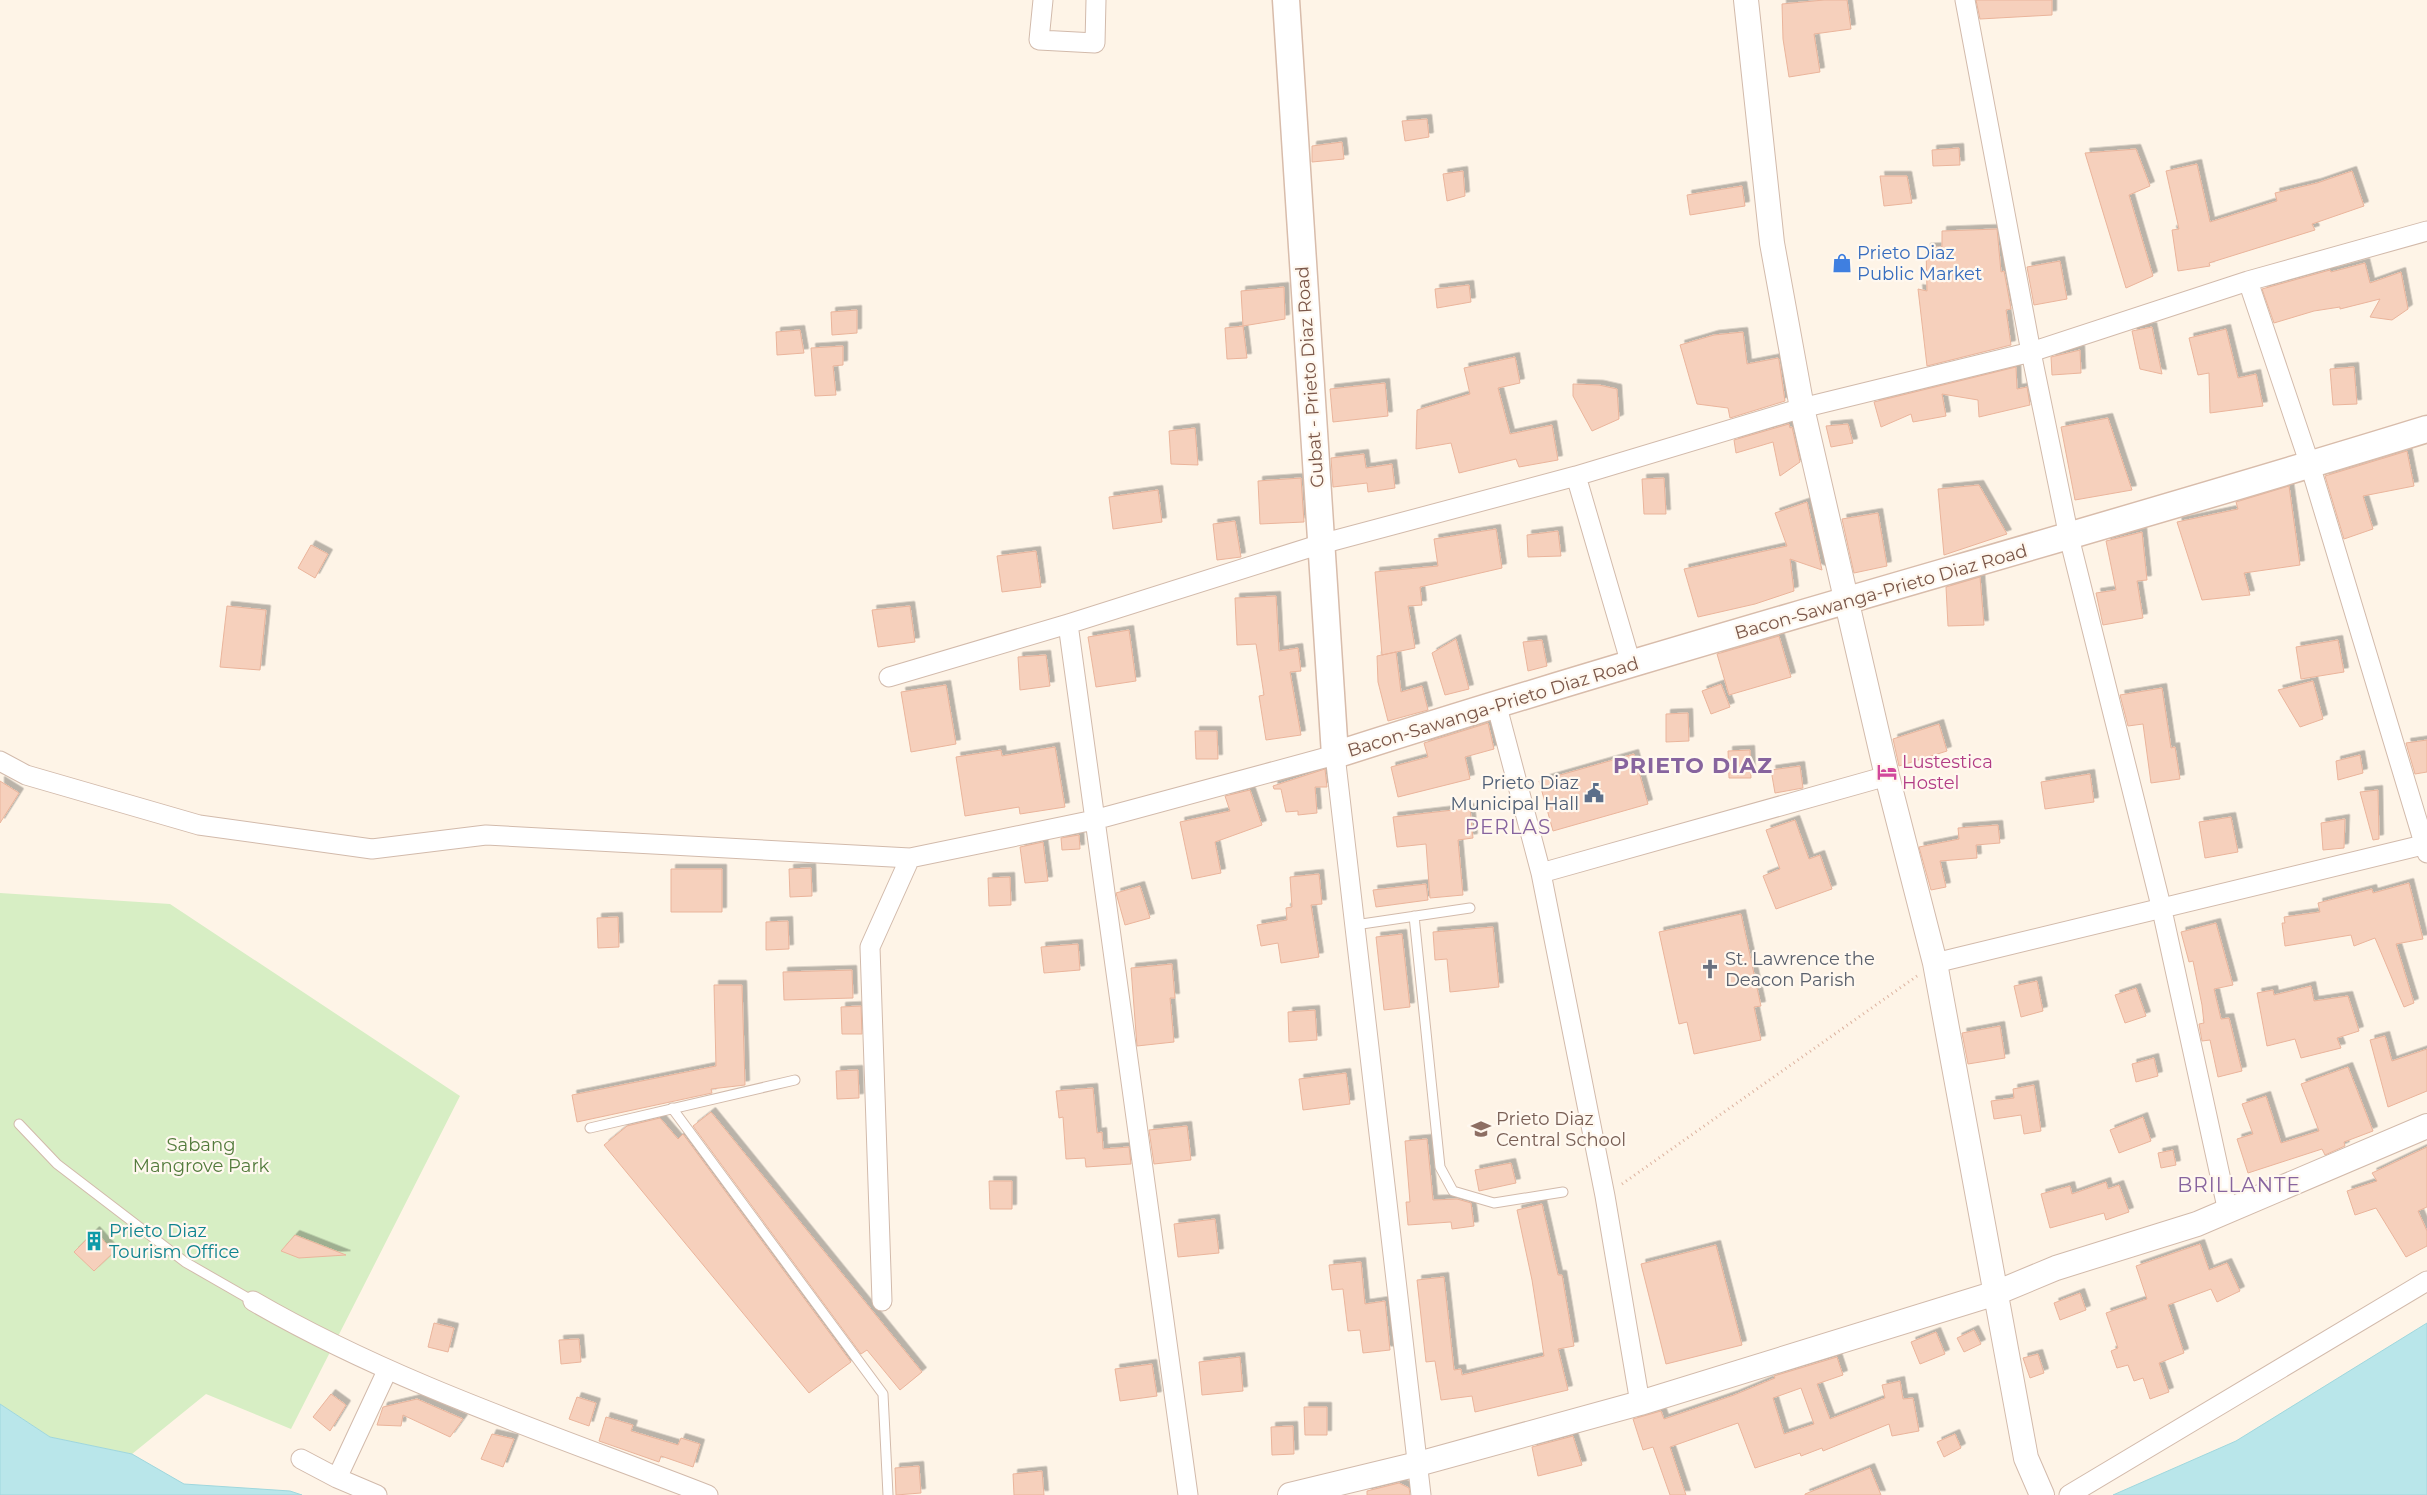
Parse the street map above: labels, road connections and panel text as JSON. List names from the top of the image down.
{
  "streets": {
    "main road": ["Gubat - Prieto Diaz Road", "Bacon-Sawanga-Prieto Diaz Road"]
  },
  "crossings": [
    ["Gubat - Prieto Diaz Road", "Bacon-Sawanga-Prieto Diaz Road"]
  ],
  "districts": ["PRIETO DIAZ", "PERLAS", "BRILLANTE"],
  "parks": ["Sabang Mangrove Park"],
  "places": {
    "shop": ["Prieto Diaz Public Market"],
    "hotel": ["Lustestica Hostel"],
    "public building": ["Prieto Diaz Municipal Hall"],
    "church": ["St. Lawrence the Deacon Parish"],
    "school or university": ["Prieto Diaz Central School"],
    "building": ["Prieto Diaz Tourism Office"]
  }
}
